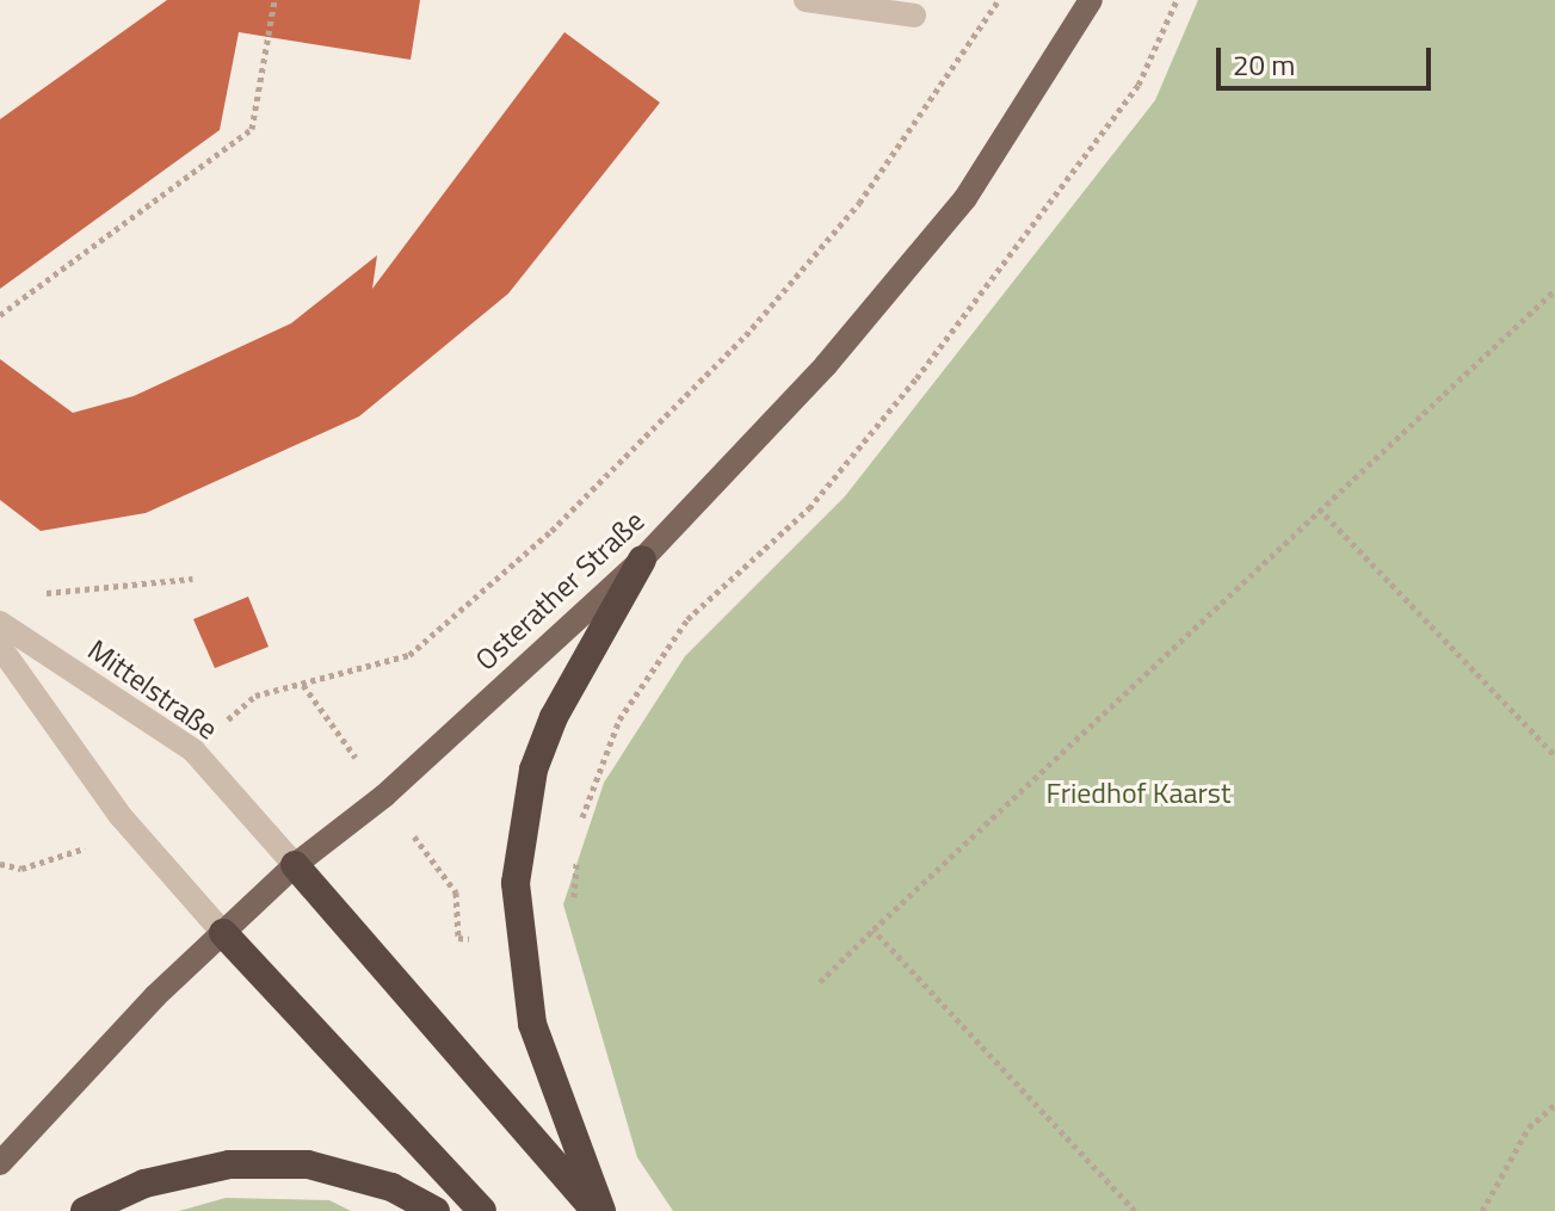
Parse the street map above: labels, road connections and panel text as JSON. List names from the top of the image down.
{
  "streets": {
    "main road": ["Osterather Straße"],
    "street": ["Mittelstraße"]
  },
  "crossings": [
    ["Osterather Straße", "Mittelstraße"]
  ],
  "parks": ["Friedhof Kaarst"],
  "scale_bar": "20 m"
}
